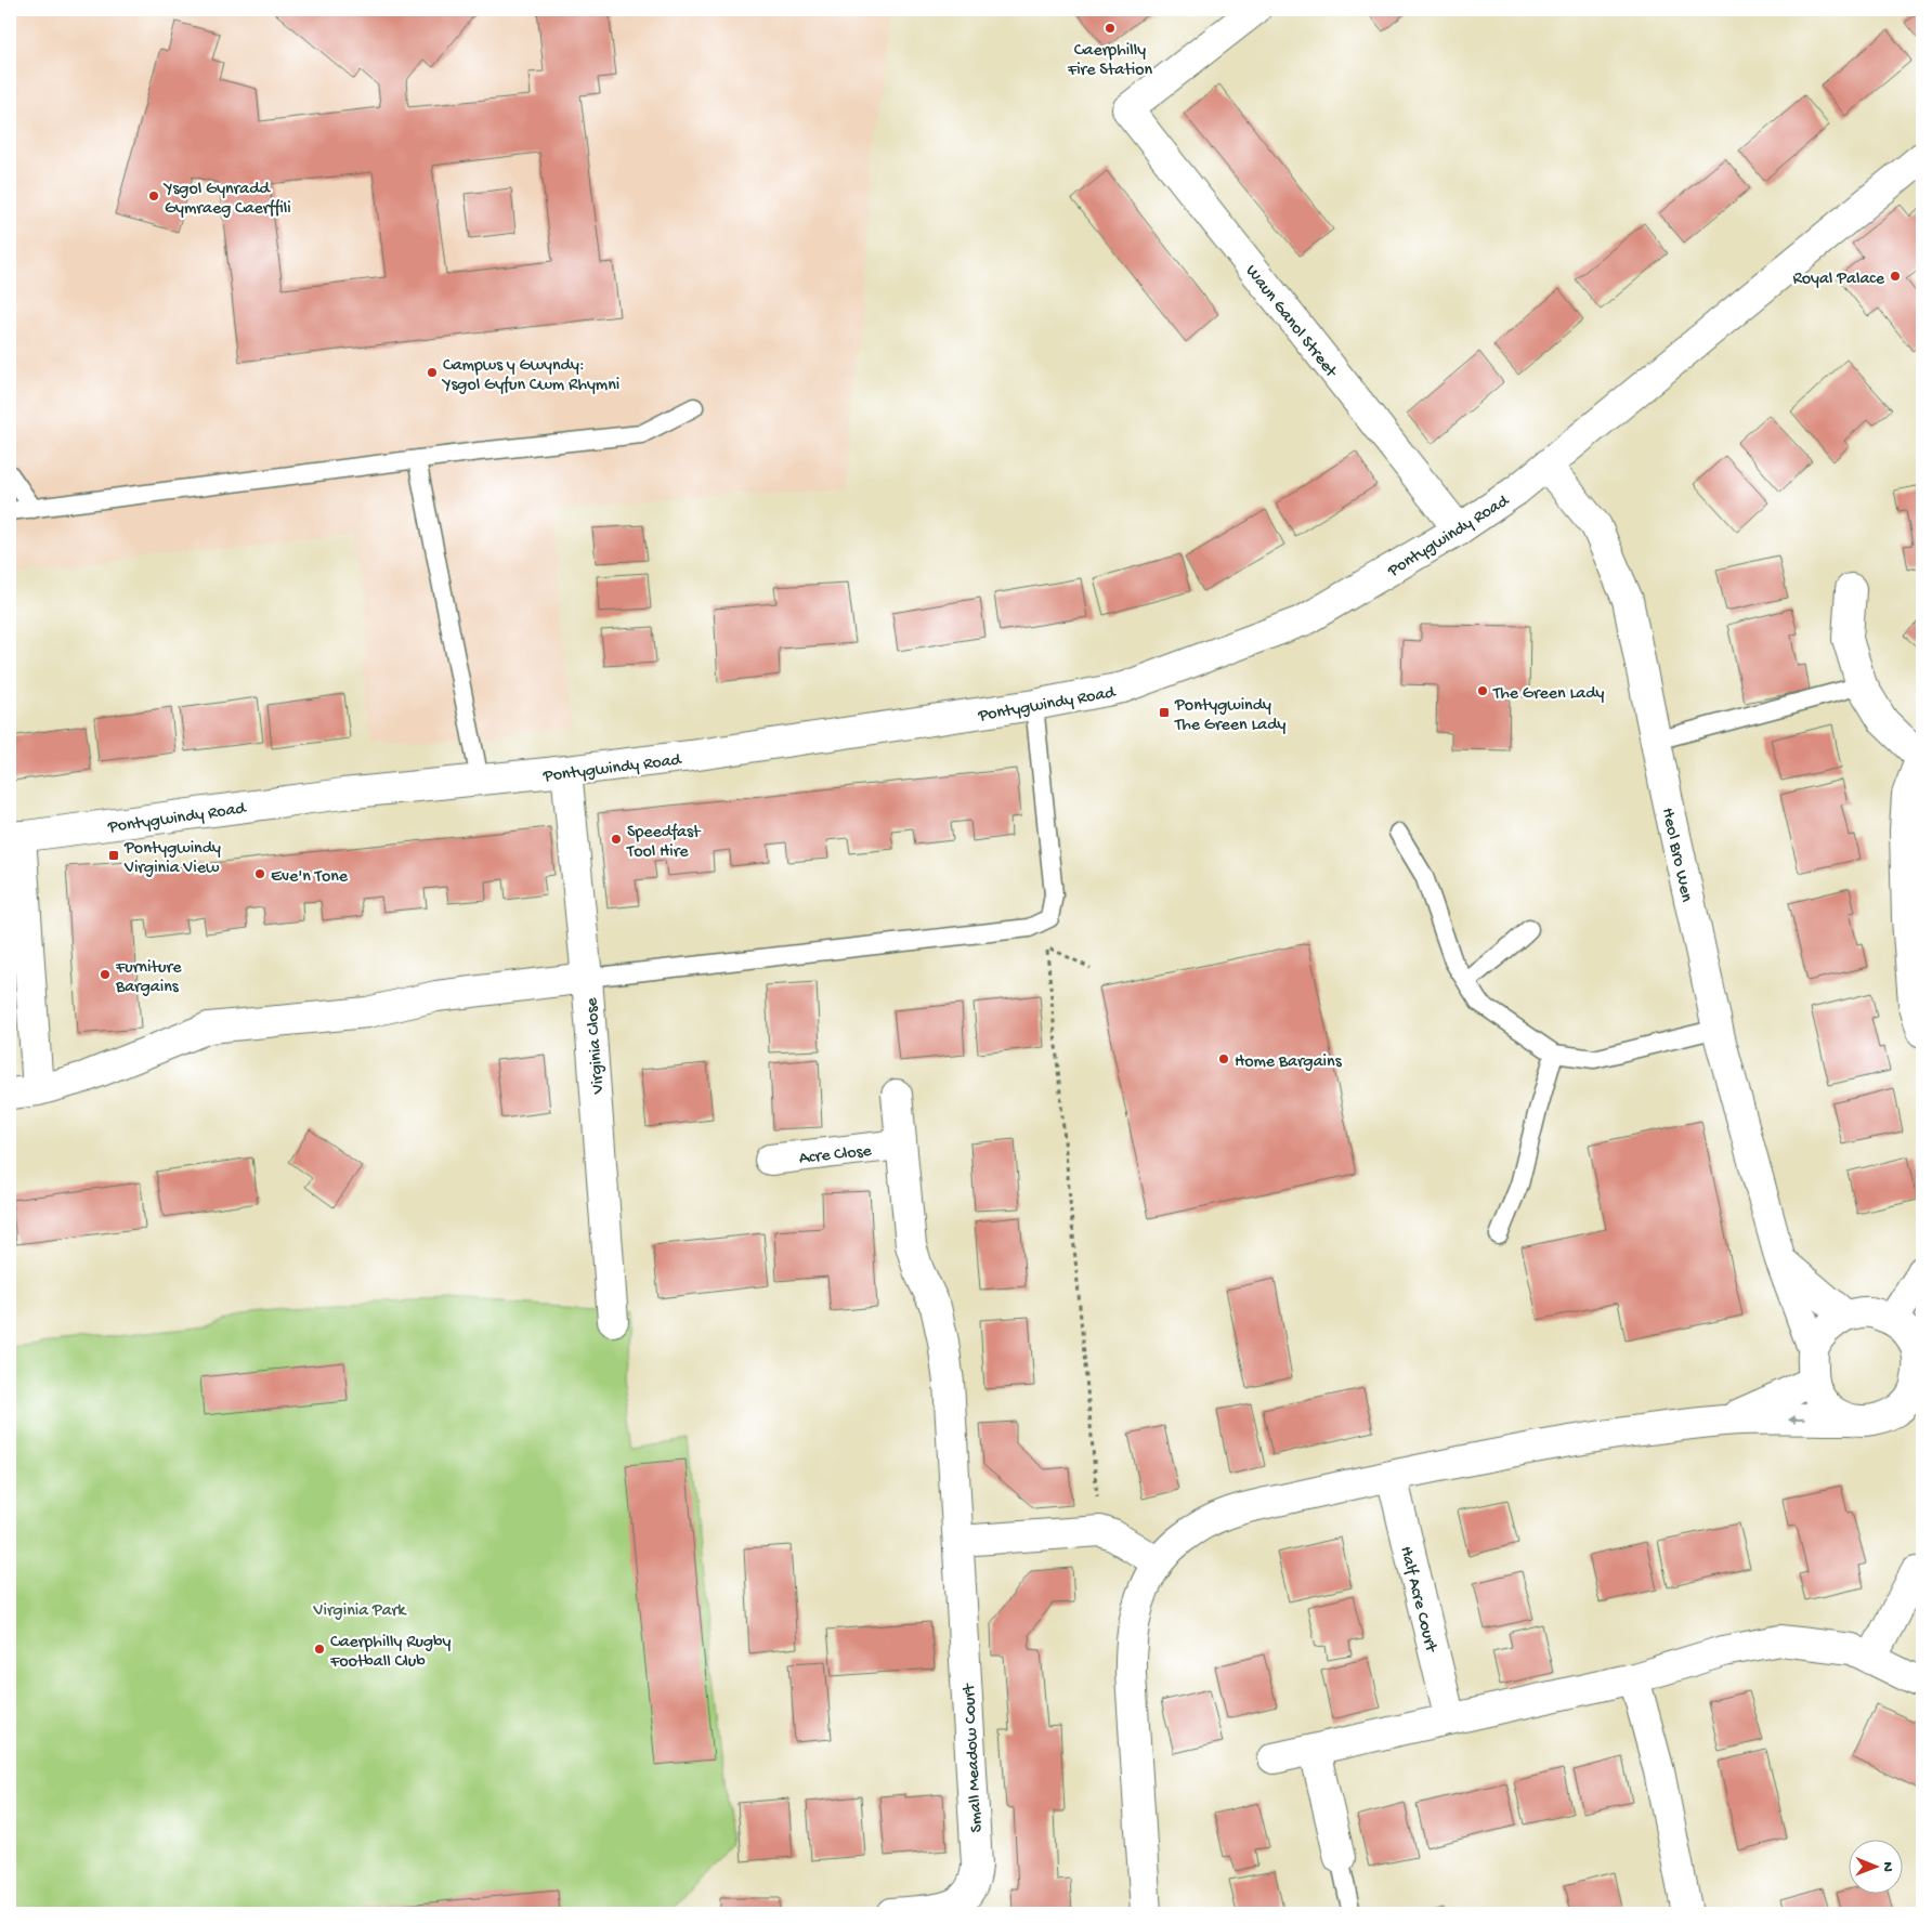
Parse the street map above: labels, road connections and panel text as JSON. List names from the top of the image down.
{
  "streets": {
    "street": [
      "Waun Ganol Street",
      "Pontygwindy Road",
      "Heol Bro Wen",
      "Virginia Close",
      "Acre Close",
      "Half Acre Court",
      "Small Meadow Court"
    ]
  },
  "crossings": [
    ["Waun Ganol Street", "Pontygwindy Road"],
    ["Pontygwindy Road", "Heol Bro Wen"],
    ["Pontygwindy Road", "Virginia Close"],
    ["Acre Close", "Small Meadow Court"]
  ],
  "parks": ["Virginia Park"],
  "places": {
    "other": [
      "Caerphilly Fire Station",
      "Ysgol Gynradd Gymraeg Caerffili",
      "Royal Palace",
      "Campws y Gwyndy: Ysgol Gyfun Cwm Rhymni",
      "The Green Lady",
      "Speedfast Tool Hire",
      "Eve'n Tone",
      "Furniture Bargains",
      "Home Bargains",
      "Caerphilly Rugby Football Club"
    ],
    "transit": ["Pontygwindy The Green Lady", "Pontygwindy Virginia View"]
  },
  "north": "right"
}
